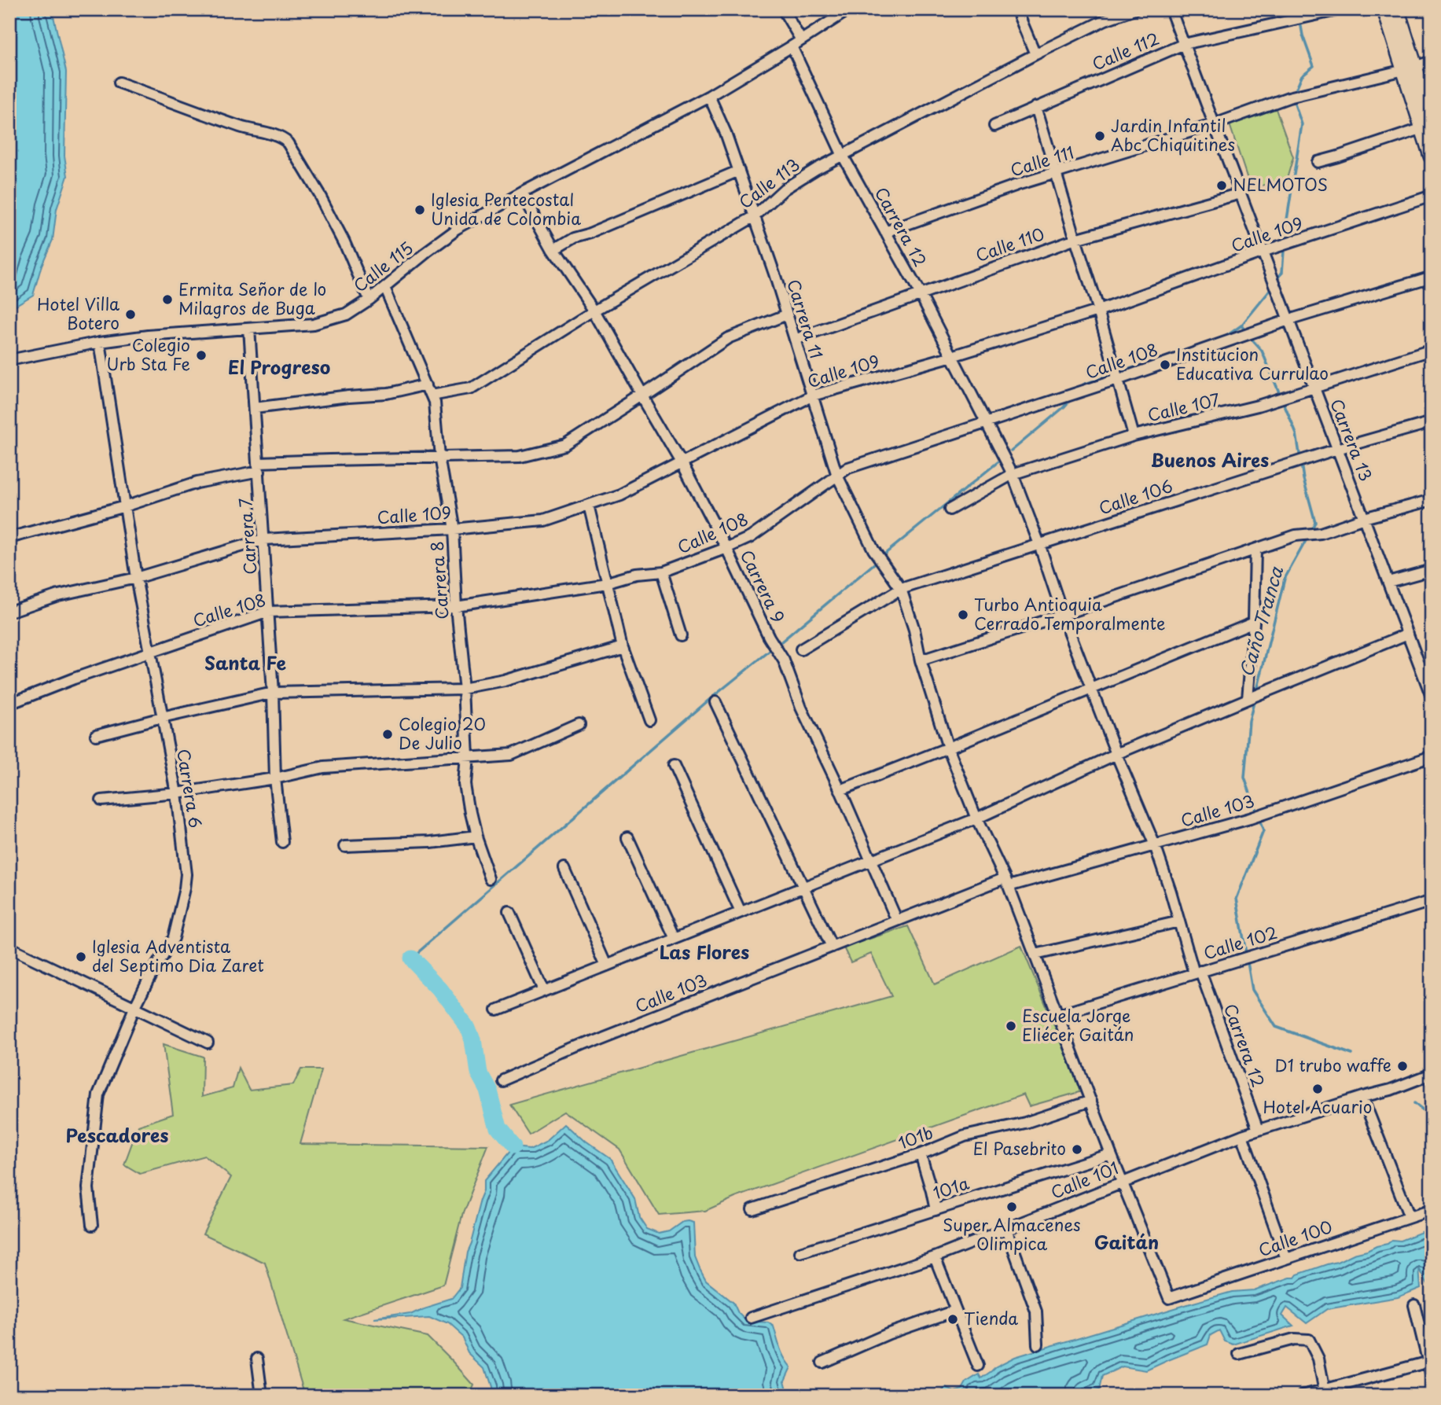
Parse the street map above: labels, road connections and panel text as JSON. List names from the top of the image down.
{
  "streets": {
    "street": [
      "Calle 112",
      "Calle 111",
      "Calle 113",
      "Carrera 12",
      "Calle 109",
      "Calle 110",
      "Calle 115",
      "Carrera 11",
      "Calle 108",
      "Calle 107",
      "Carrera 13",
      "Calle 106",
      "Carrera 7",
      "Carrera 8",
      "Carrera 9",
      "Carrera 6",
      "Calle 103",
      "Calle 102",
      "101b",
      "Calle 101",
      "101a",
      "Calle 100"
    ]
  },
  "crossings": [
    ["Calle 112", "Carrera 13"],
    ["Calle 111", "Carrera 12"],
    ["Calle 111", "Carrera 13"],
    ["Calle 113", "Carrera 12"],
    ["Calle 113", "Carrera 11"],
    ["Calle 113", "Carrera 8"],
    ["Calle 113", "Carrera 9"],
    ["Carrera 12", "Calle 109"],
    ["Carrera 12", "Calle 110"],
    ["Carrera 12", "Calle 115"],
    ["Carrera 12", "Calle 108"],
    ["Carrera 12", "Calle 107"],
    ["Carrera 12", "Calle 103"],
    ["Carrera 12", "Calle 102"],
    ["Carrera 12", "Calle 101"],
    ["Calle 109", "Carrera 11"],
    ["Calle 109", "Carrera 13"],
    ["Calle 109", "Carrera 7"],
    ["Calle 109", "Carrera 8"],
    ["Calle 109", "Carrera 9"],
    ["Calle 109", "Carrera 6"],
    ["Calle 110", "Carrera 11"],
    ["Calle 110", "Carrera 13"],
    ["Calle 115", "Carrera 11"],
    ["Calle 115", "Carrera 7"],
    ["Calle 115", "Carrera 8"],
    ["Calle 115", "Carrera 9"],
    ["Calle 115", "Carrera 6"],
    ["Carrera 11", "Calle 108"],
    ["Carrera 11", "Calle 106"],
    ["Carrera 11", "Calle 103"],
    ["Carrera 11", "Calle 102"],
    ["Carrera 11", "101b"],
    ["Carrera 11", "Calle 101"],
    ["Carrera 11", "101a"],
    ["Carrera 11", "Calle 100"],
    ["Calle 108", "Carrera 13"],
    ["Calle 108", "Carrera 7"],
    ["Calle 108", "Carrera 8"],
    ["Calle 108", "Carrera 9"],
    ["Calle 108", "Carrera 6"],
    ["Calle 107", "Carrera 13"],
    ["Carrera 13", "Calle 106"],
    ["Carrera 9", "Calle 103"]
  ],
  "districts": [
    "El Progreso",
    "Buenos Aires",
    "Santa Fe",
    "Las Flores",
    "Pescadores",
    "Gaitán"
  ],
  "water": ["Caño Tranca"],
  "places": [
    "Jardin Infantil Abc Chiquitines",
    "NELMOTOS",
    "Iglesia Pentecostal Unida de Colombia",
    "Ermita Señor de lo Milagros de Buga",
    "Hotel Villa Botero",
    "Colegio Urb Sta Fe",
    "Institucion Educativa Currulao",
    "Turbo Antioquia Cerrado Temporalmente",
    "Colegio 20 De Julio",
    "Iglesia Adventista del Septimo Dia Zaret",
    "Escuela Jorge Eliécer Gaitán",
    "D1 trubo waffe",
    "Hotel Acuario",
    "El Pasebrito",
    "Super Almacenes Olimpica",
    "Tienda"
  ]
}
